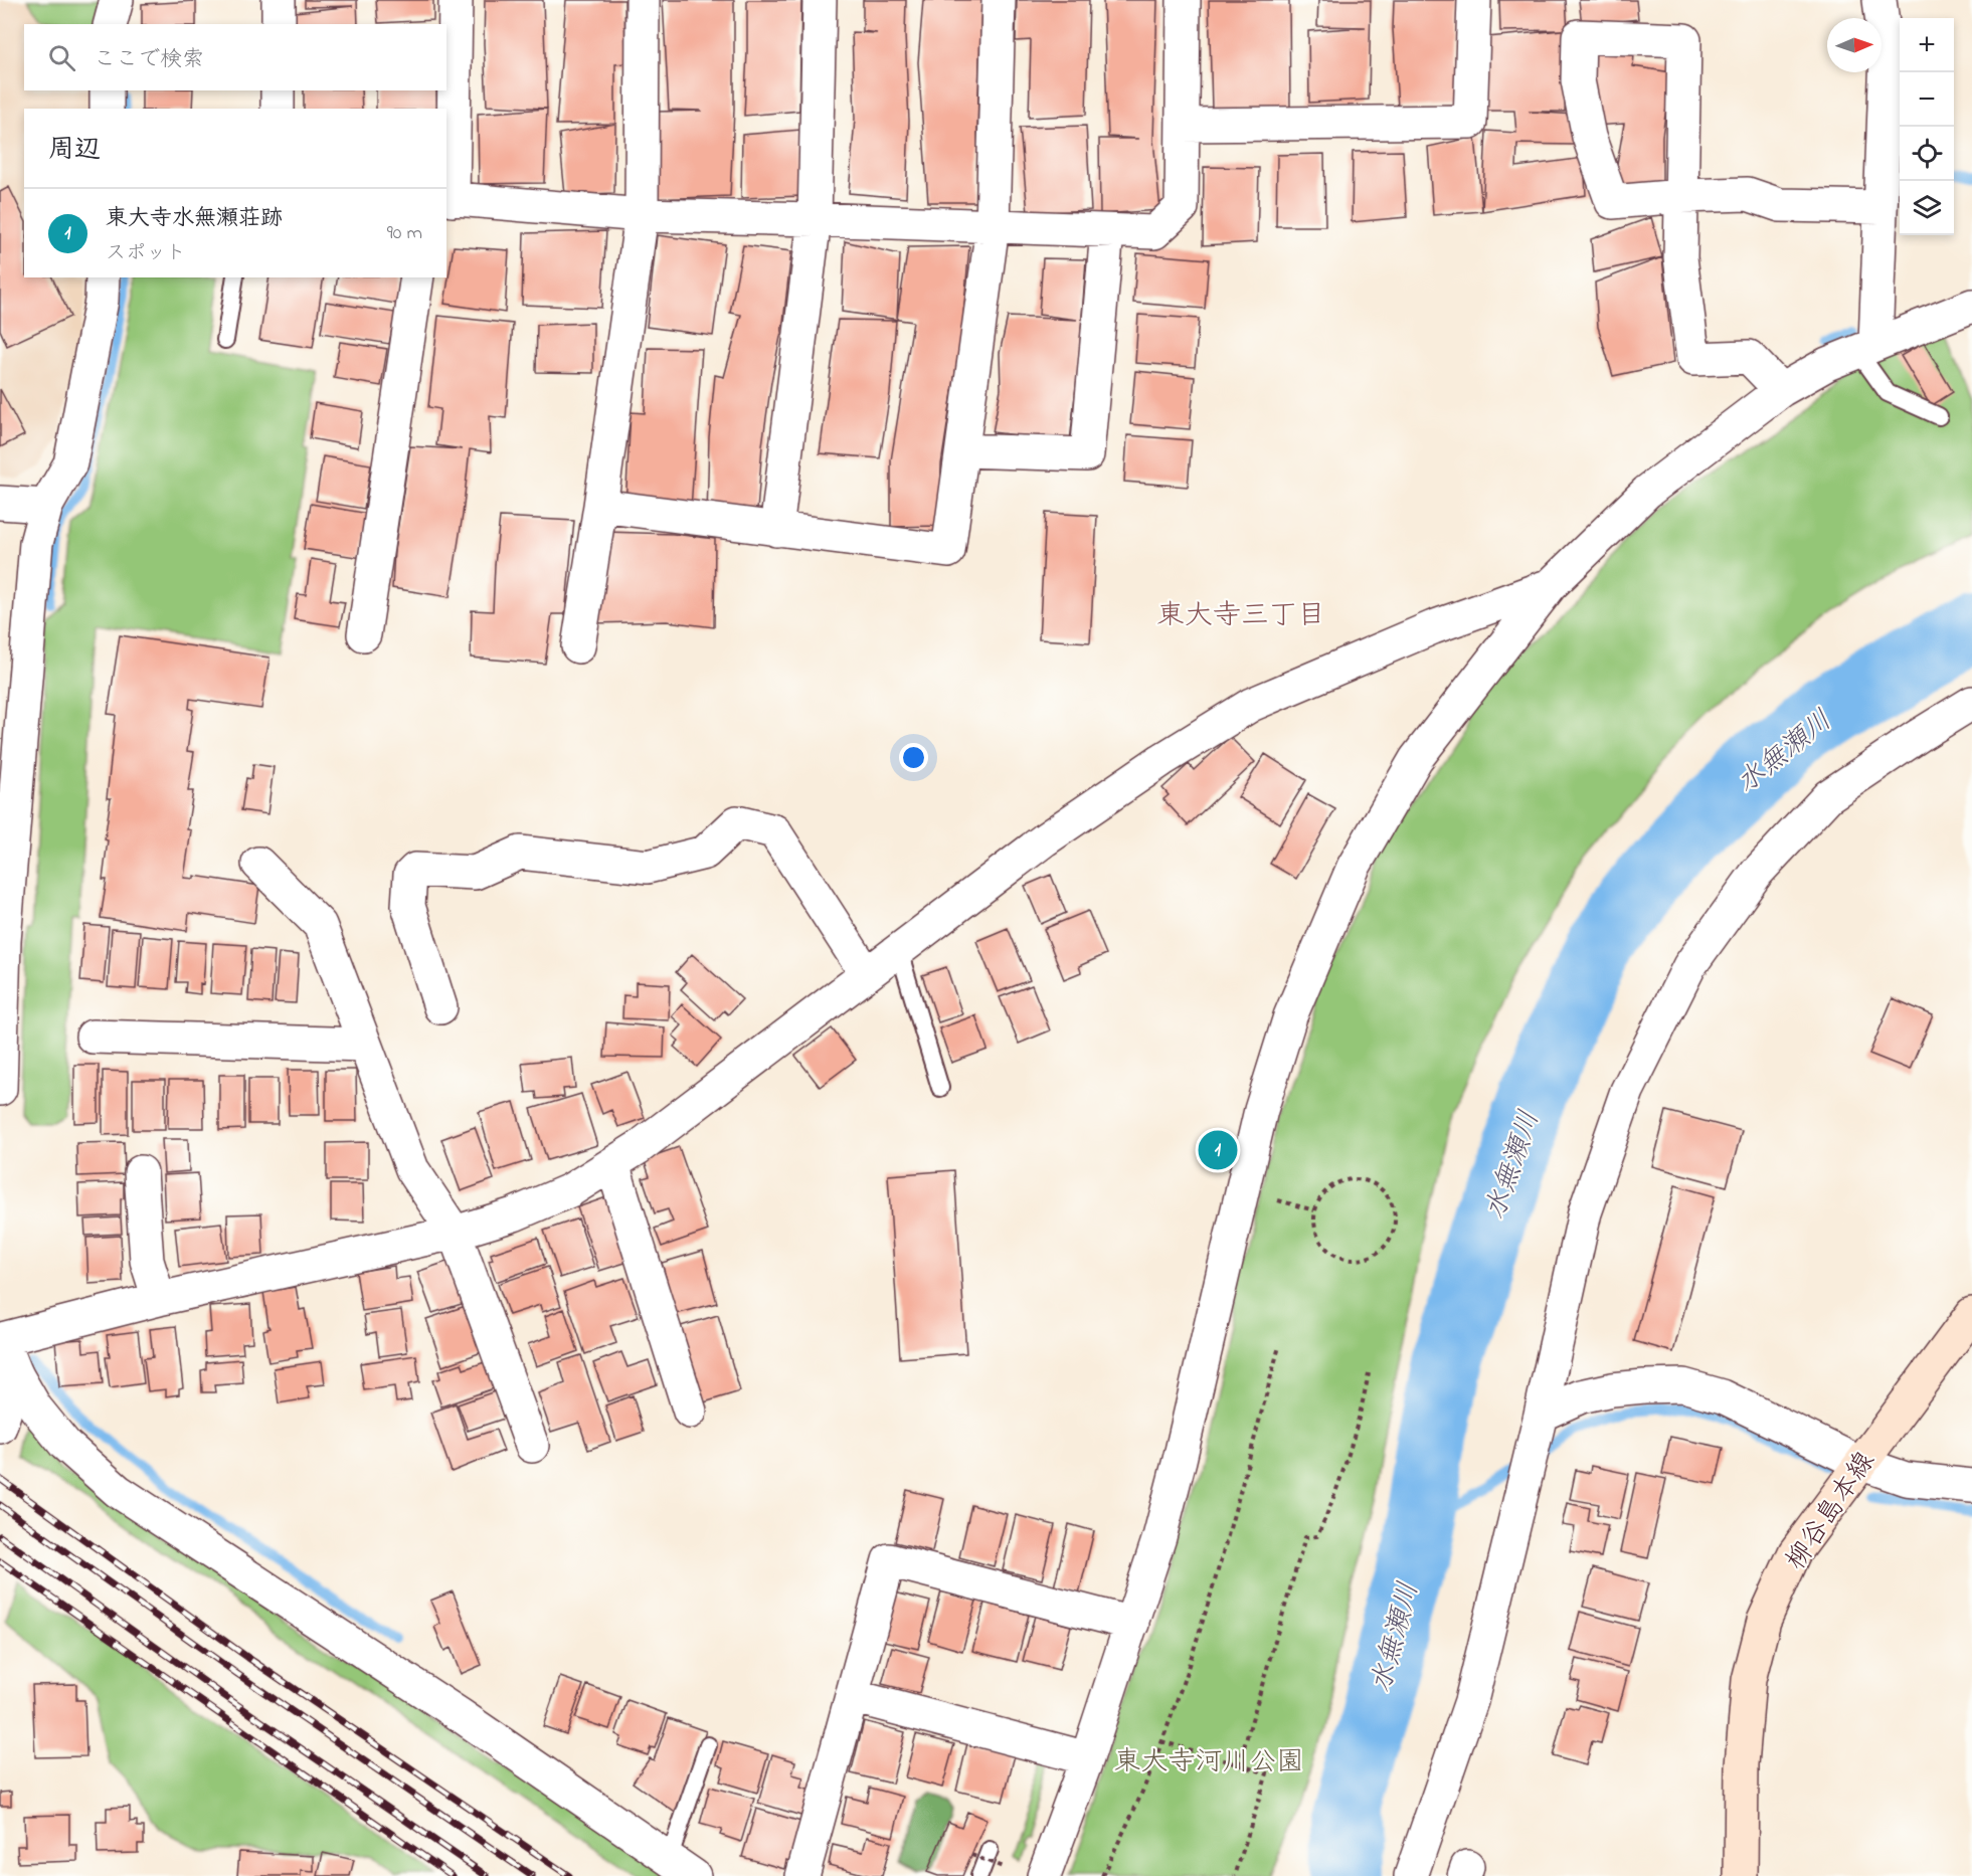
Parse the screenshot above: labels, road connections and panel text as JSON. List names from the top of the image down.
{
  "streets": {
    "main road": ["柳谷島本線"]
  },
  "districts": ["東大寺三丁目"],
  "water": ["水無瀬川"],
  "parks": ["東大寺河川公園"],
  "north": "right",
  "page": {
    "map_buttons": ["+", "−"],
    "search": "ここで検索",
    "heading": "周辺",
    "list": [
      {
        "mark": "1",
        "name": "東大寺水無瀬荘跡",
        "note": "スポット",
        "value": "90 m"
      }
    ],
    "pins": "1"
  }
}
